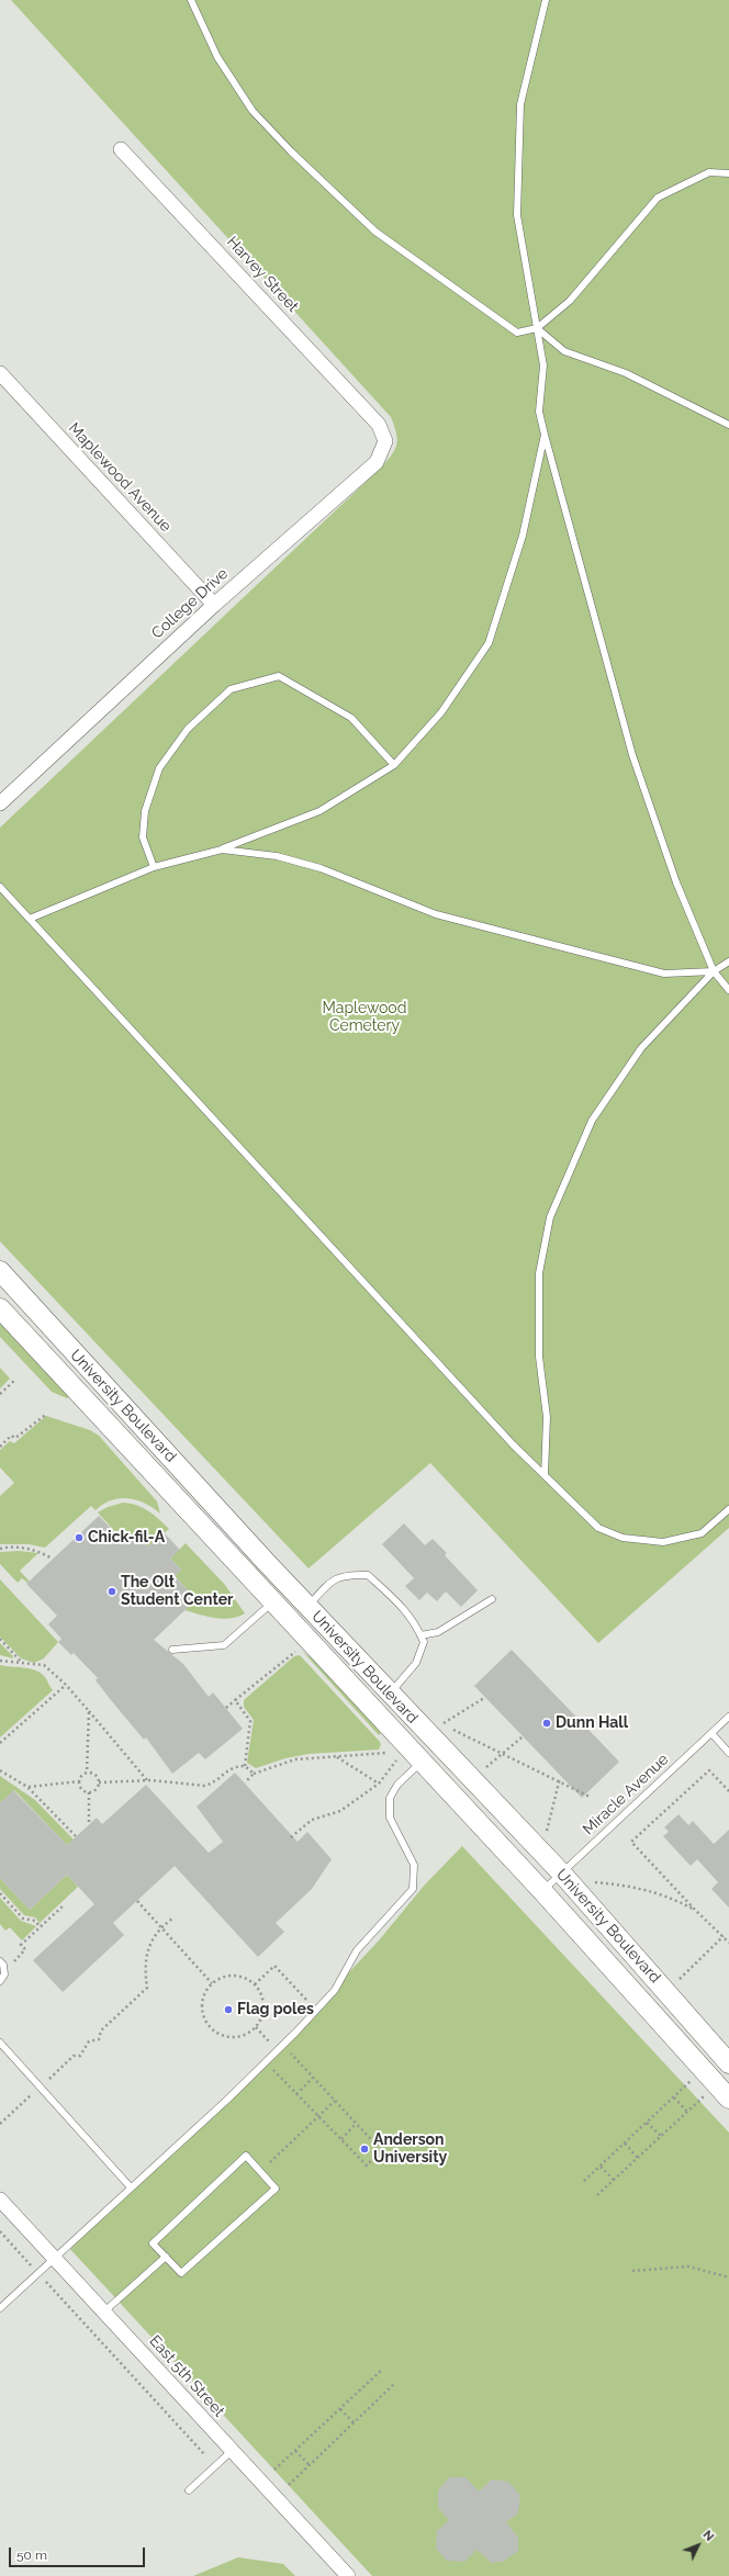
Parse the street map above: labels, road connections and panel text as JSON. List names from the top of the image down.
{
  "streets": {
    "main road": ["University Boulevard"],
    "street": [
      "Harvey Street",
      "Maplewood Avenue",
      "College Drive",
      "East 5th Street"
    ],
    "lane": ["Miracle Avenue"]
  },
  "crossings": [
    ["Harvey Street", "College Drive"],
    ["Maplewood Avenue", "College Drive"],
    ["University Boulevard", "Miracle Avenue"]
  ],
  "parks": ["Maplewood Cemetery"],
  "places": [
    "Chick-fil-A",
    "The Olt Student Center",
    "Dunn Hall",
    "Flag poles",
    "Anderson University"
  ],
  "scale_bar": "50 m",
  "north": "top right"
}
